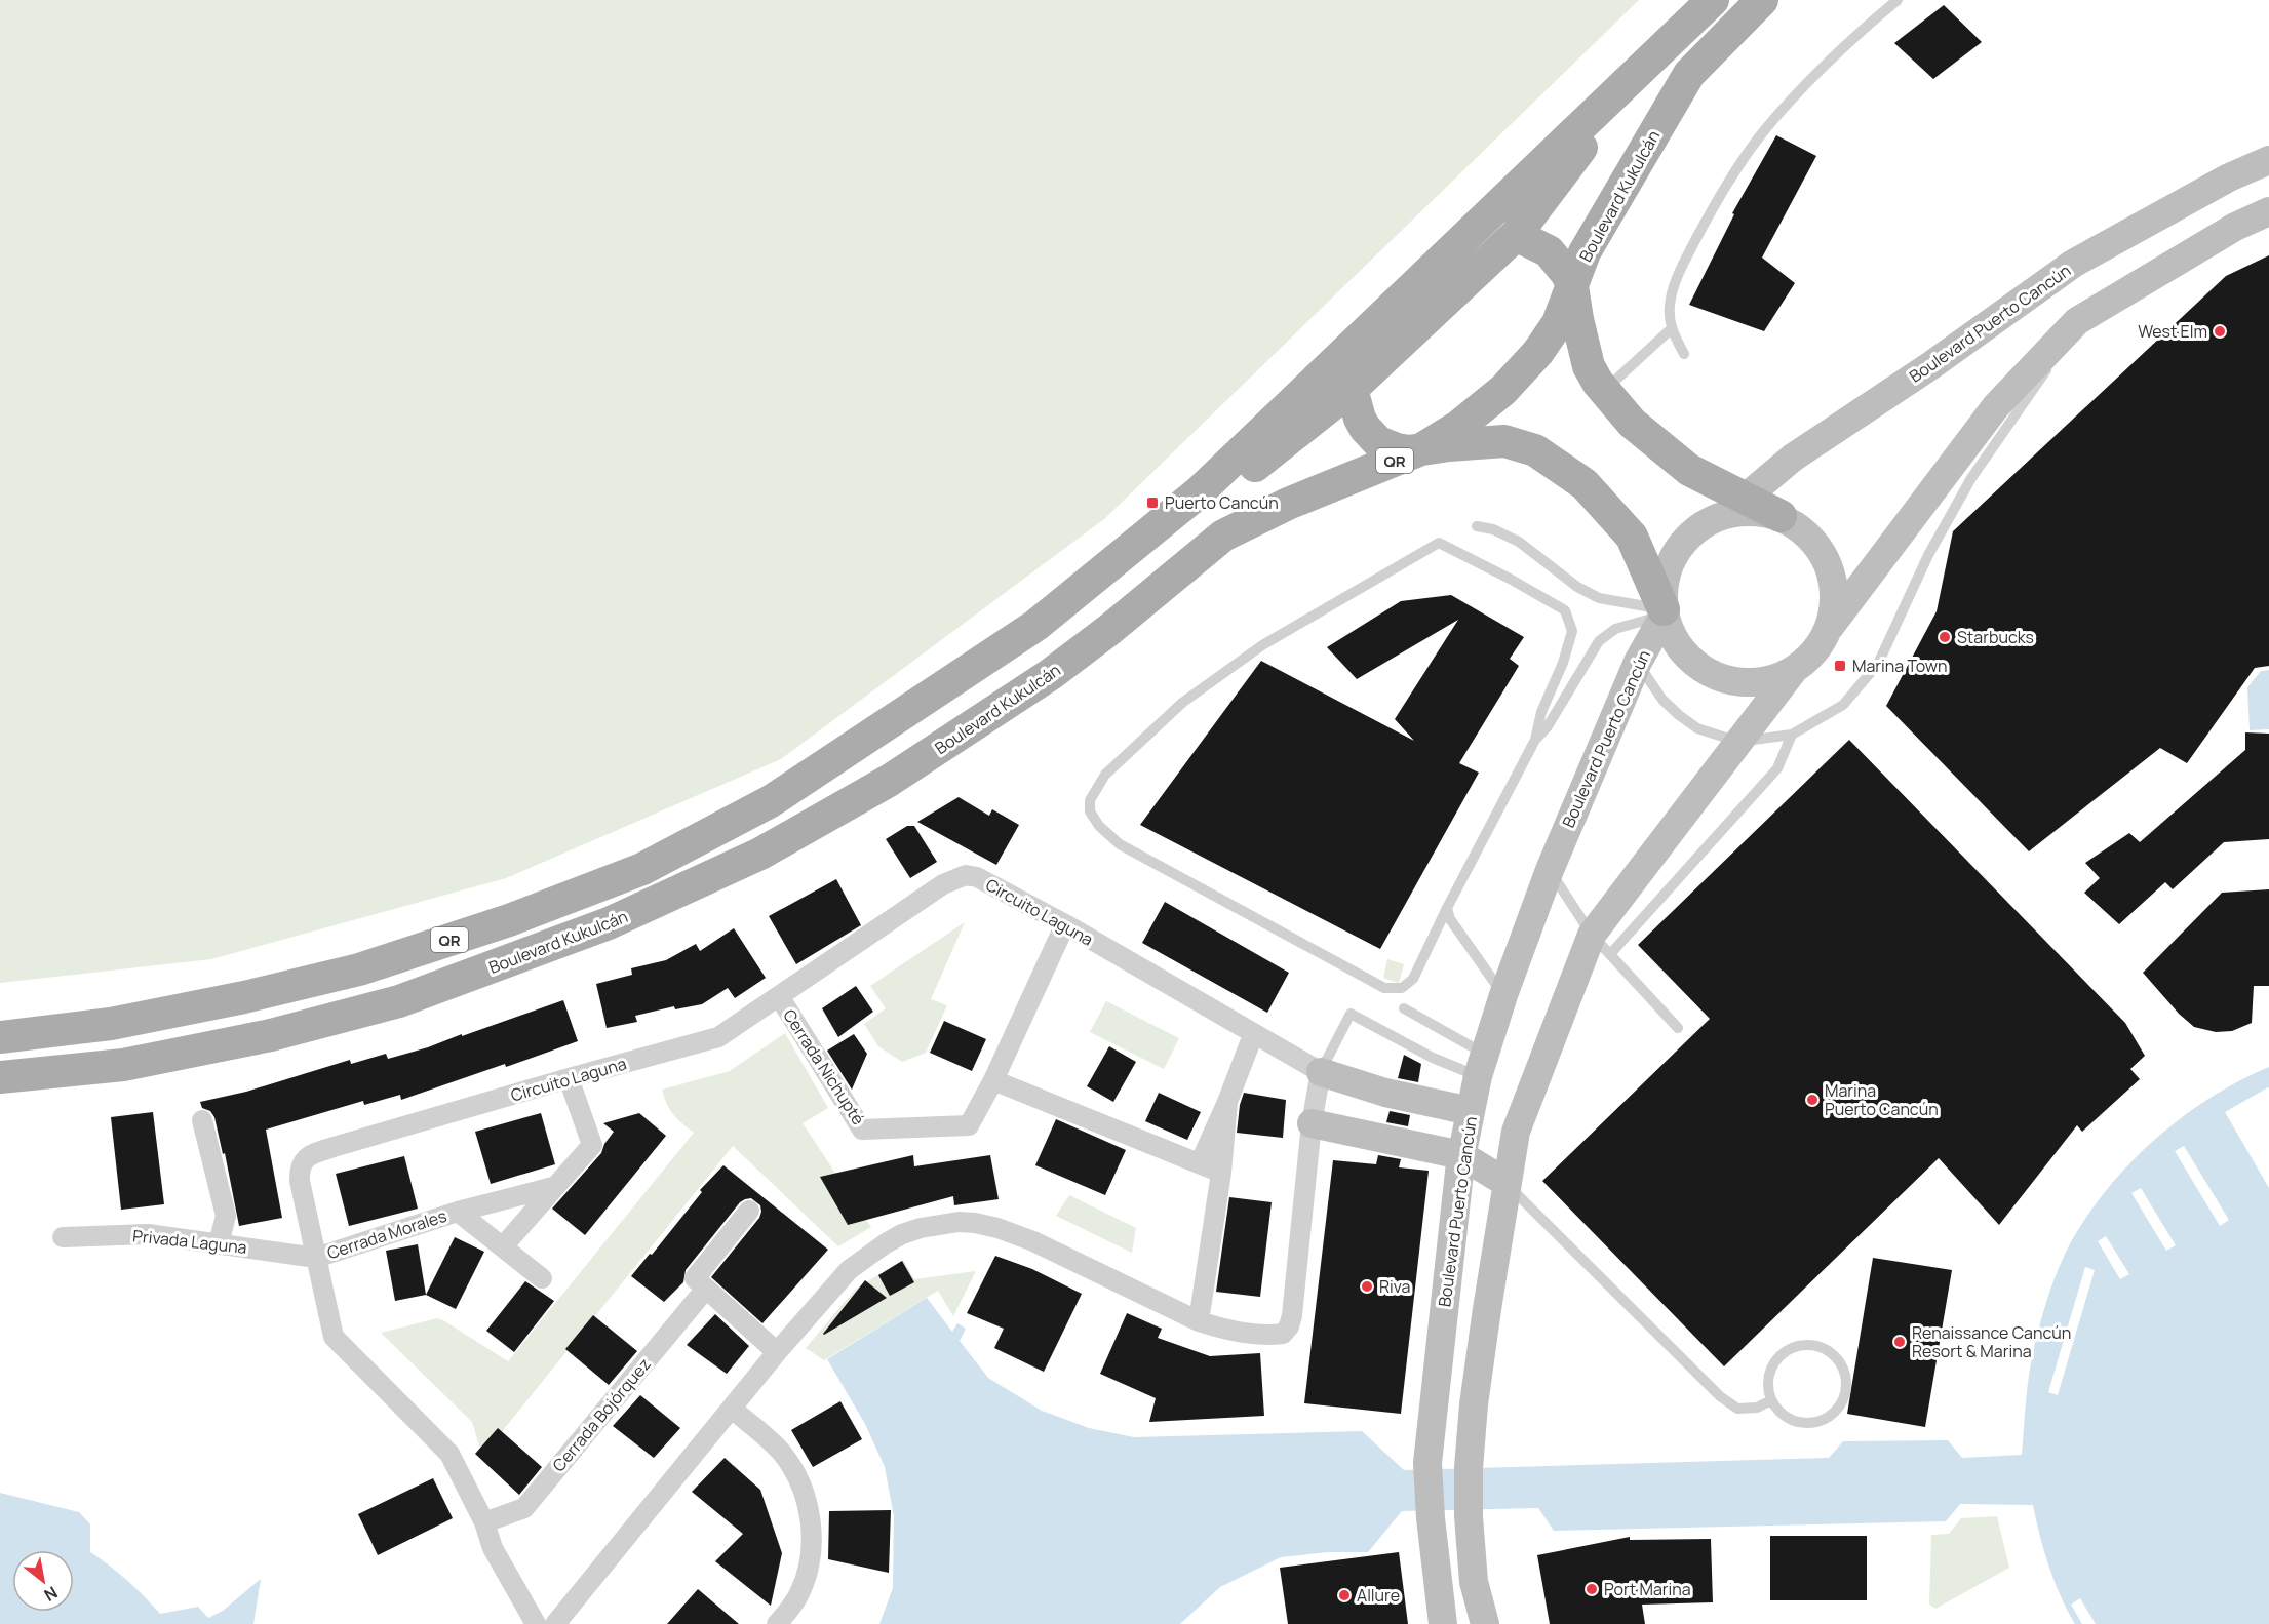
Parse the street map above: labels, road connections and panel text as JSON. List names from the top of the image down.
{
  "streets": {
    "main road": ["Boulevard Kukulcán", "QR"],
    "street": [
      "Boulevard Puerto Cancún",
      "Circuito Laguna",
      "Cerrada Nichupté",
      "Cerrada Morales",
      "Privada Laguna",
      "Cerrada Bojórquez"
    ]
  },
  "crossings": [
    ["Circuito Laguna", "Cerrada Nichupté"],
    ["Circuito Laguna", "Cerrada Morales"],
    ["Circuito Laguna", "Privada Laguna"],
    ["Circuito Laguna", "Cerrada Bojórquez"],
    ["Cerrada Morales", "Privada Laguna"]
  ],
  "places": {
    "other": [
      "West Elm",
      "Starbucks",
      "Marina Puerto Cancún",
      "Riva",
      "Renaissance Cancún Resort & Marina",
      "Port Marina",
      "Allure"
    ],
    "transit": ["Puerto Cancún", "Marina Town"]
  },
  "north": "bottom right"
}
